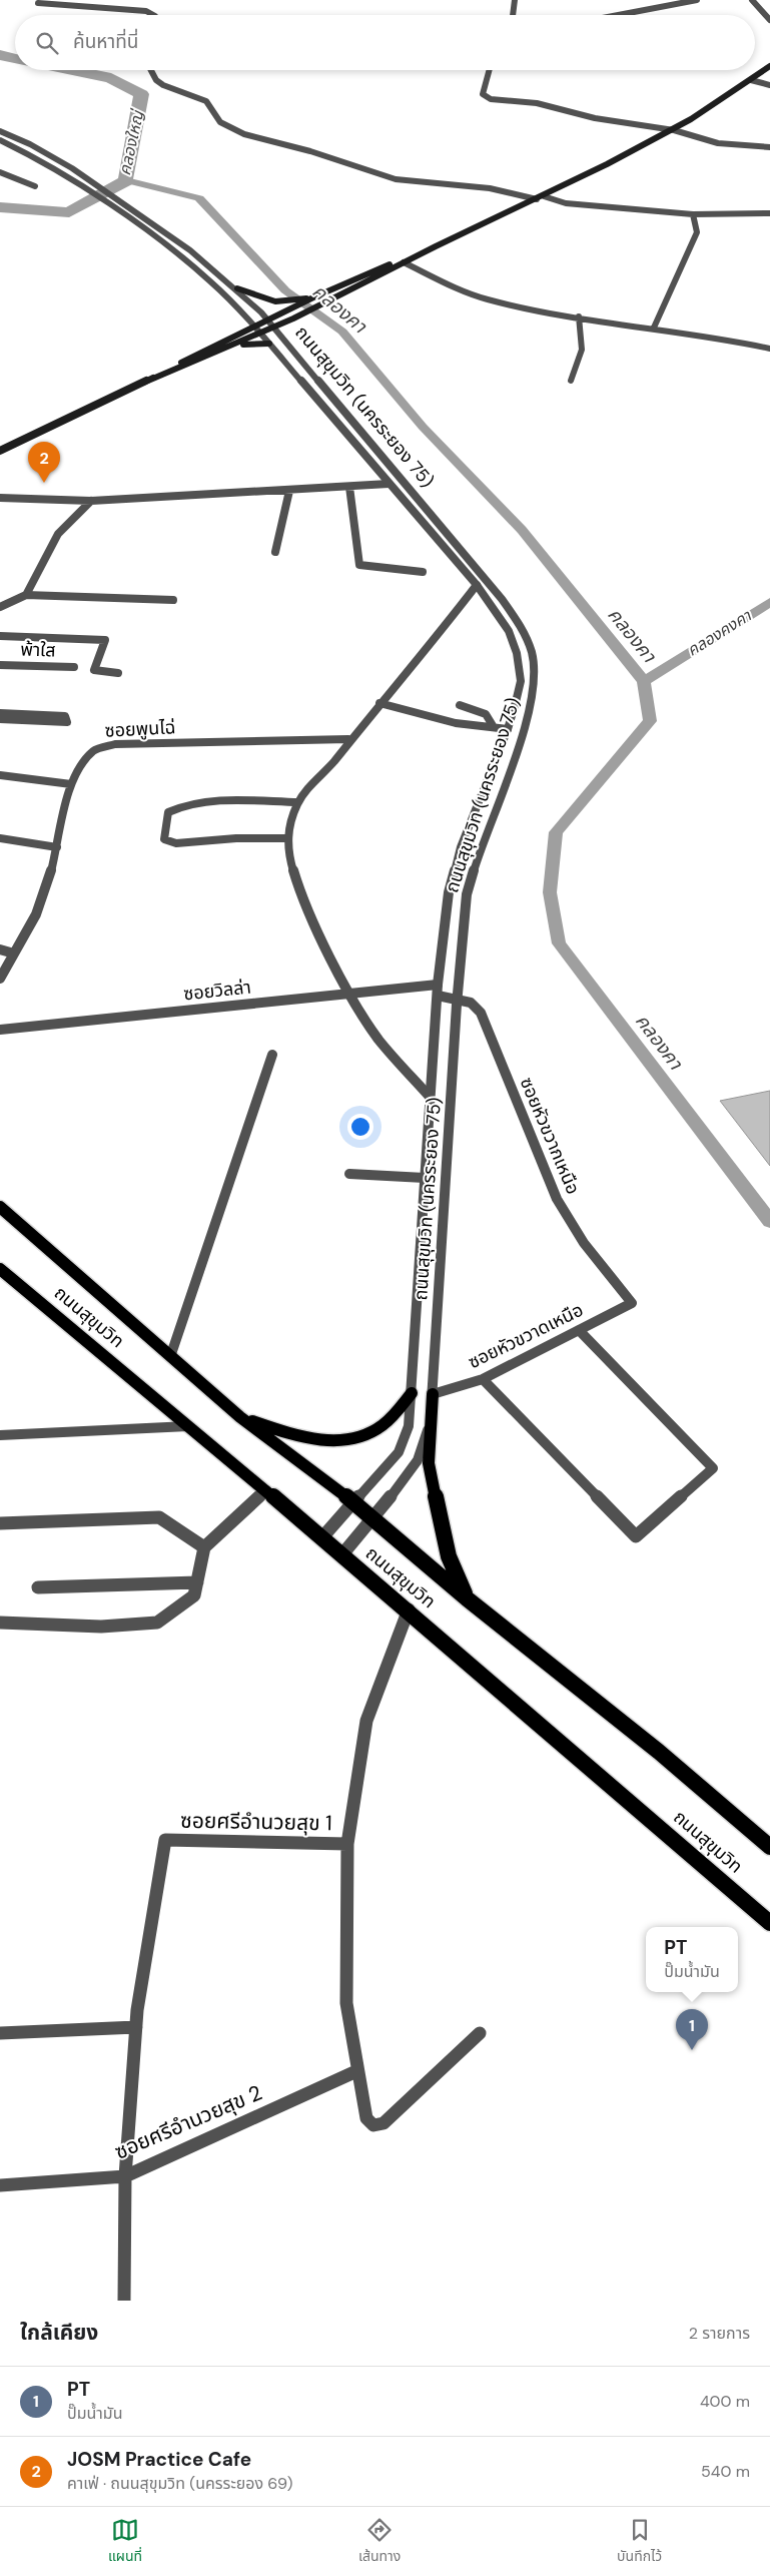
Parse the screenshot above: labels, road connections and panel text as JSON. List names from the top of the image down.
{
  "streets": {
    "main road": ["ถนนสุขุมวิท"],
    "street": [
      "ถนนสุขุมวิท (นครระยอง 75)",
      "พ้าใส",
      "ซอยพูนไฉ่",
      "ซอยวิลล่า",
      "ซอยหัวขวากเหนือ",
      "ซอยหัวขวาดเหนือ",
      "ซอยศรีอำนวยสุข 1",
      "ซอยศรีอำนวยสุข 2"
    ]
  },
  "crossings": [
    ["ถนนสุขุมวิท (นครระยอง 75)", "ซอยวิลล่า"],
    ["ถนนสุขุมวิท (นครระยอง 75)", "ซอยหัวขวากเหนือ"],
    ["ถนนสุขุมวิท (นครระยอง 75)", "ถนนสุขุมวิท"],
    ["ถนนสุขุมวิท (นครระยอง 75)", "ซอยหัวขวาดเหนือ"],
    ["ซอยหัวขวากเหนือ", "ซอยหัวขวาดเหนือ"]
  ],
  "water": ["คลองใหญ่", "คลองคา", "คลองคงคา"],
  "page": {
    "search": "ค้นหาที่นี่",
    "pins": ["2", "1"],
    "popup": ["PT", "ปั๊มน้ำมัน"],
    "heading": ["ใกล้เคียง", "2 รายการ"],
    "list": [
      {
        "mark": "1",
        "name": "PT",
        "note": "ปั๊มน้ำมัน",
        "value": "400 m"
      },
      {
        "mark": "2",
        "name": "JOSM Practice Cafe",
        "note": "คาเฟ่ · ถนนสุขุมวิท (นครระยอง 69)",
        "value": "540 m"
      }
    ],
    "nav": ["แผนที่", "เส้นทาง", "บันทึกไว้"]
  }
}
